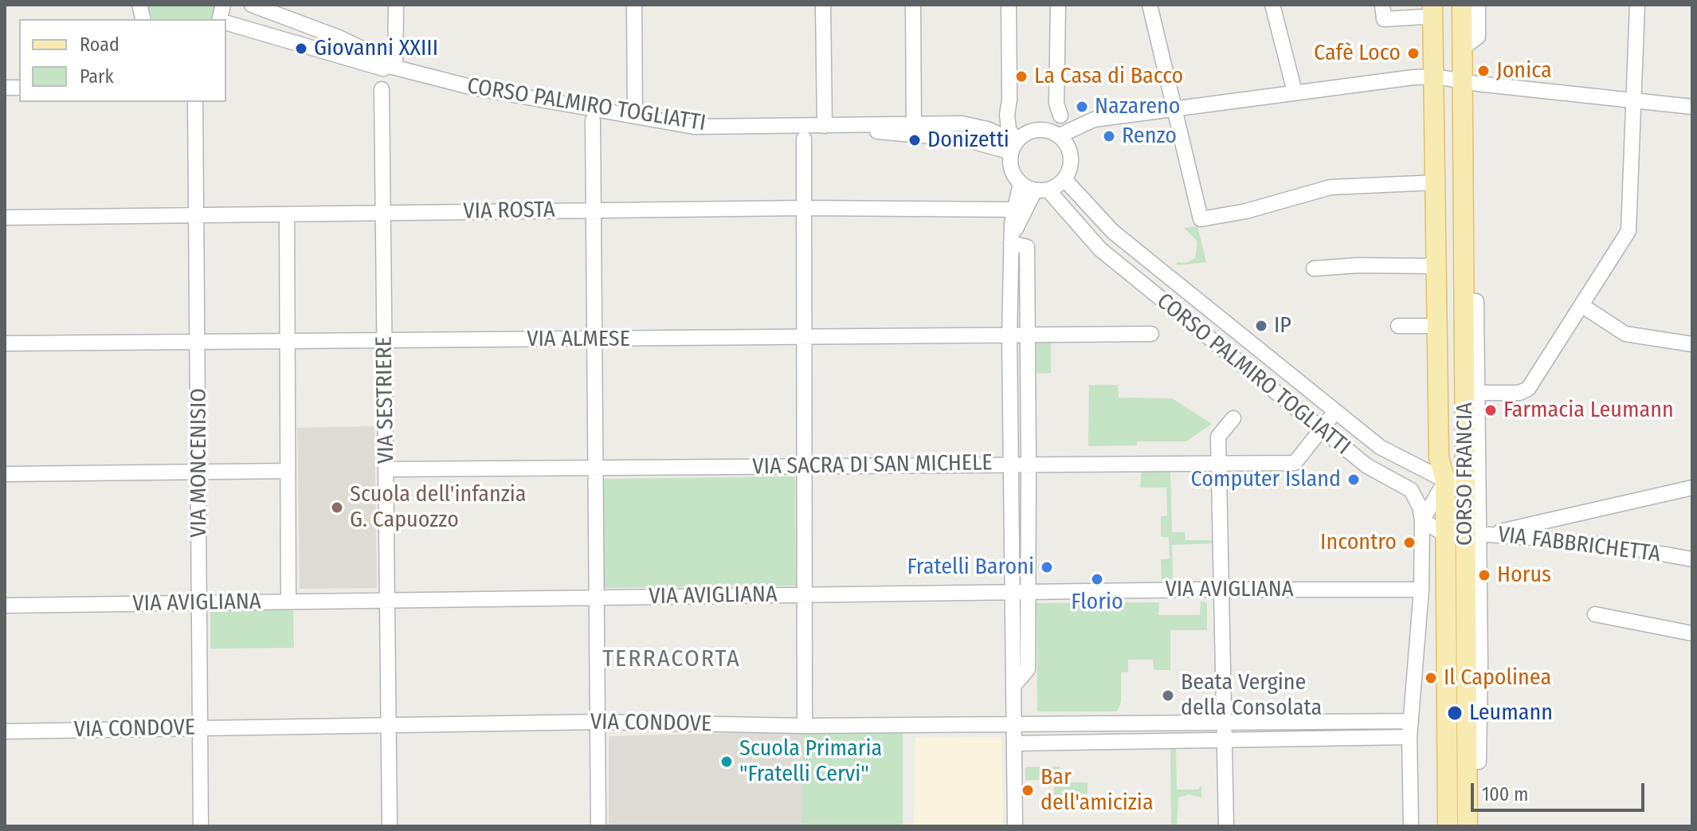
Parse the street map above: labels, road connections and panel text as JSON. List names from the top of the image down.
{
  "streets": {
    "main road": ["CORSO FRANCIA"],
    "street": [
      "CORSO PALMIRO TOGLIATTI",
      "VIA ROSTA",
      "VIA ALMESE",
      "VIA SESTRIERE",
      "VIA MONCENISIO",
      "VIA SACRA DI SAN MICHELE",
      "VIA FABBRICHETTA",
      "VIA AVIGLIANA",
      "VIA CONDOVE"
    ]
  },
  "crossings": [
    ["CORSO PALMIRO TOGLIATTI", "VIA SACRA DI SAN MICHELE"],
    ["CORSO PALMIRO TOGLIATTI", "CORSO FRANCIA"],
    ["VIA ROSTA", "VIA SESTRIERE"],
    ["VIA ROSTA", "VIA MONCENISIO"],
    ["VIA ALMESE", "VIA SESTRIERE"],
    ["VIA ALMESE", "VIA MONCENISIO"],
    ["VIA SESTRIERE", "VIA SACRA DI SAN MICHELE"],
    ["VIA SESTRIERE", "VIA AVIGLIANA"],
    ["VIA SESTRIERE", "VIA CONDOVE"],
    ["VIA MONCENISIO", "VIA AVIGLIANA"],
    ["VIA MONCENISIO", "VIA CONDOVE"],
    ["CORSO FRANCIA", "VIA FABBRICHETTA"],
    ["CORSO FRANCIA", "VIA AVIGLIANA"],
    ["CORSO FRANCIA", "VIA CONDOVE"]
  ],
  "districts": ["TERRACORTA"],
  "places": [
    "Giovanni XXIII",
    "Cafè Loco",
    "Jonica",
    "La Casa di Bacco",
    "Nazareno",
    "Renzo",
    "Donizetti",
    "IP",
    "Farmacia Leumann",
    "Computer Island",
    "Scuola dell'infanzia G. Capuozzo",
    "Incontro",
    "Fratelli Baroni",
    "Horus",
    "Florio",
    "Il Capolinea",
    "Beata Vergine della Consolata",
    "Leumann",
    "Scuola Primaria \"Fratelli Cervi\"",
    "Bar dell'amicizia"
  ],
  "legend": ["Road", "Park"],
  "scale_bar": "100 m"
}
